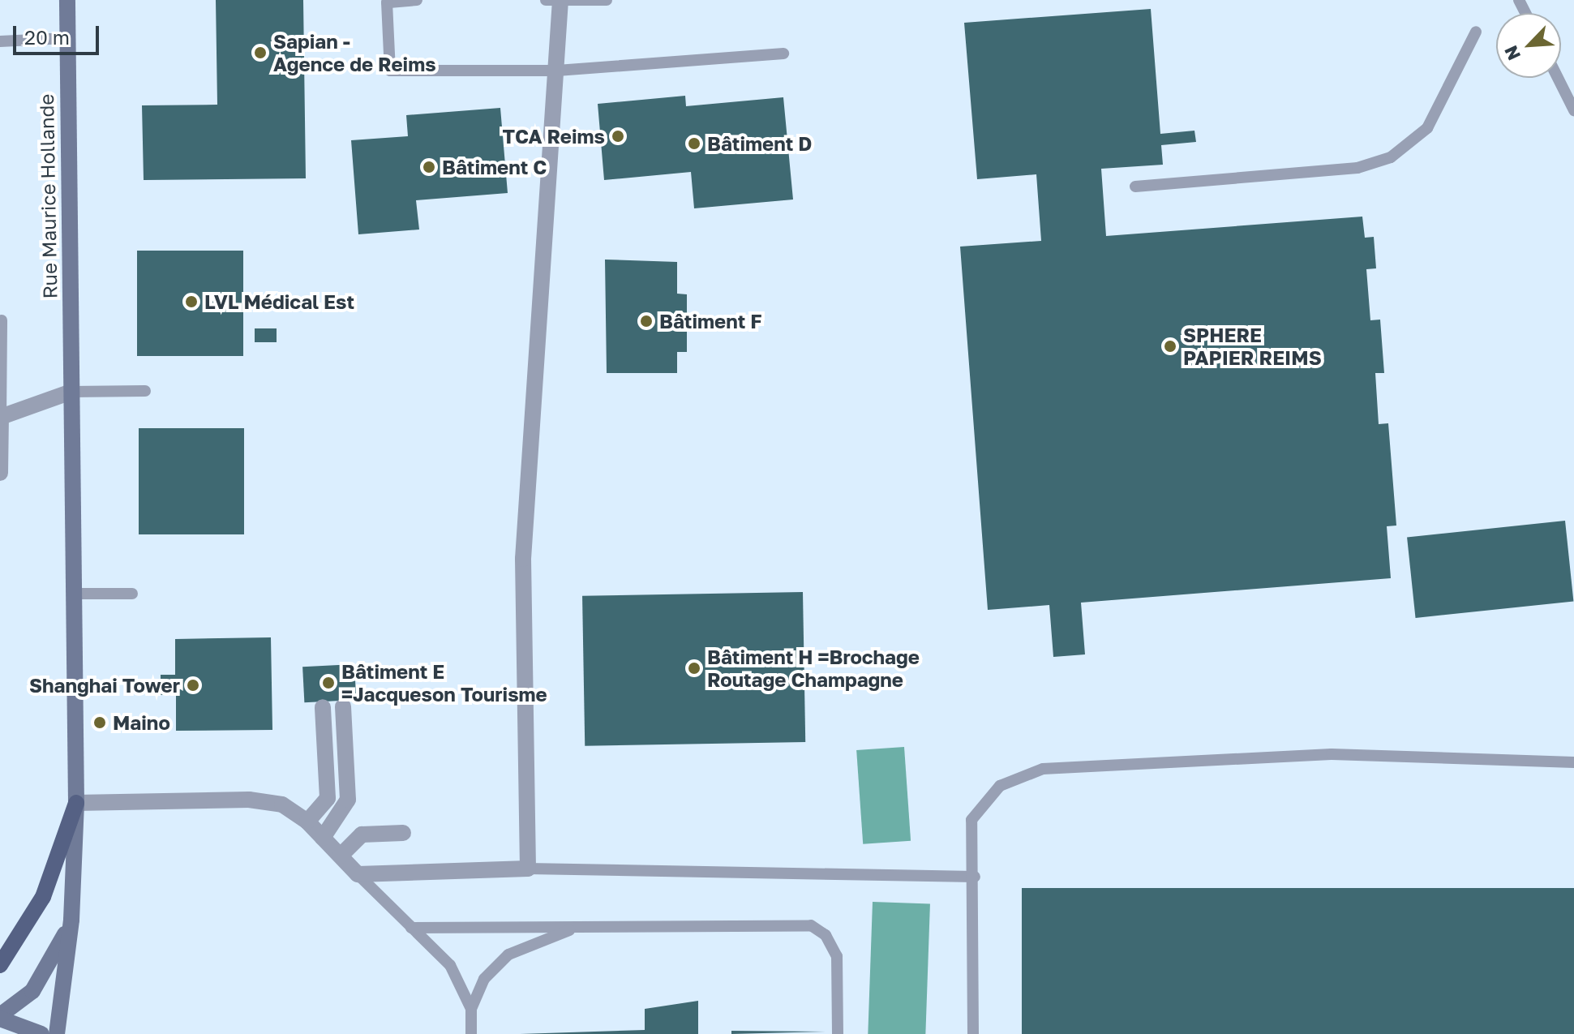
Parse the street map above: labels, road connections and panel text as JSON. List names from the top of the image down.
{
  "streets": {
    "street": ["Rue Maurice Hollande"]
  },
  "places": [
    "Sapian - Agence de Reims",
    "TCA Reims",
    "Bâtiment D",
    "Bâtiment C",
    "LVL Médical Est",
    "Bâtiment F",
    "SPHERE PAPIER REIMS",
    "Bâtiment H =Brochage Routage Champagne",
    "Bâtiment E =Jacqueson Tourisme",
    "Shanghai Tower",
    "Maino"
  ],
  "scale_bar": "20 m",
  "north": "bottom left"
}
